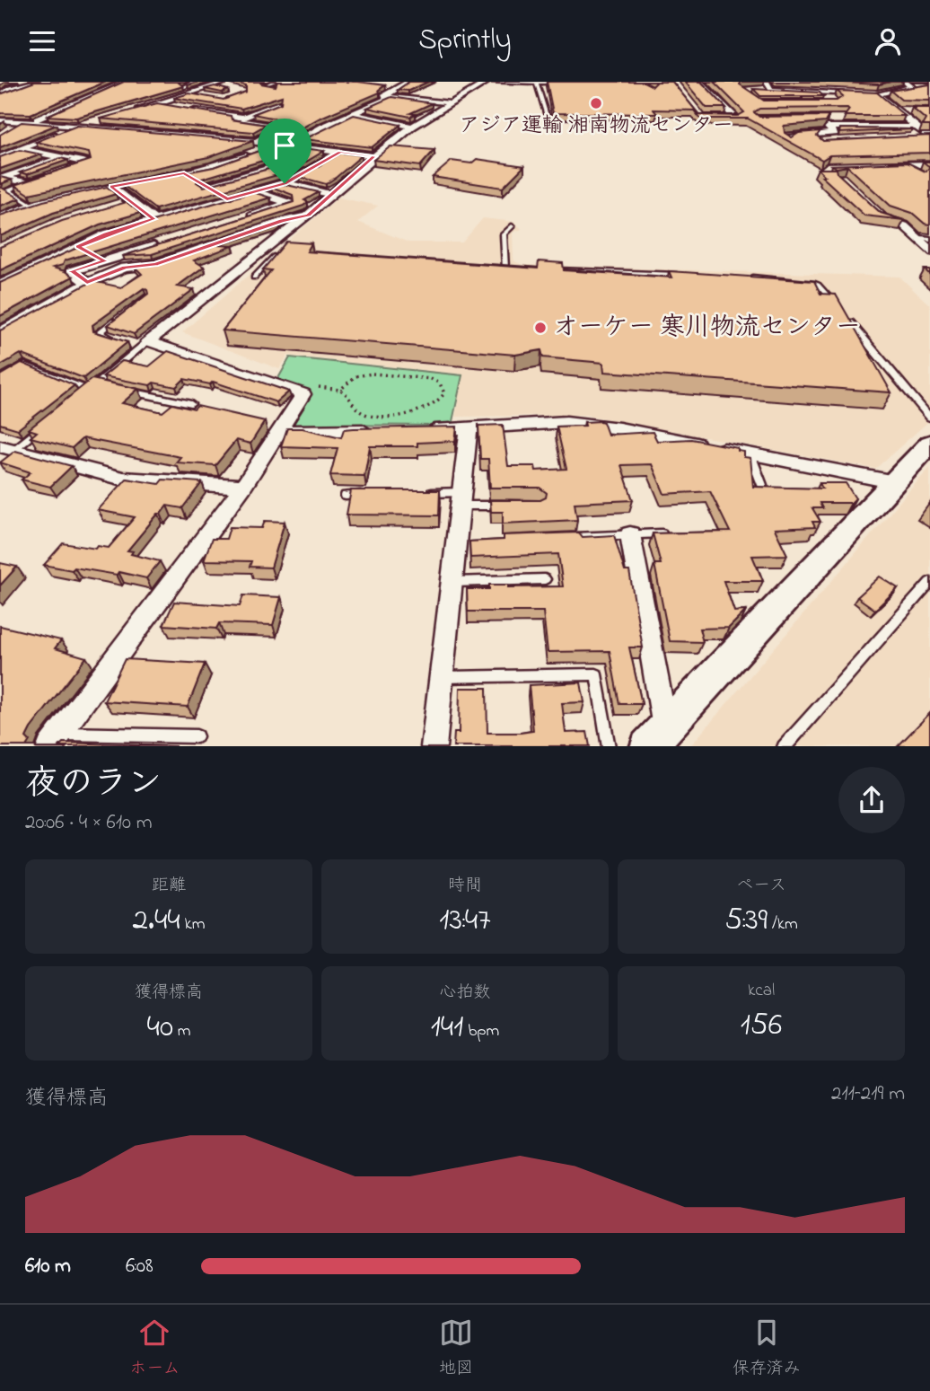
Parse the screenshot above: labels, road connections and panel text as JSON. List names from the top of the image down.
{
  "places": ["アジア運輸 湘南物流センター", "オーケー 寒川物流センター"],
  "page": {
    "header": "Sprintly",
    "heading": ["夜のラン", "20:06 · 4 × 610 m"],
    "stats": [
      ["距離", "2.44 km"],
      ["時間", "13:47"],
      ["ペース", "5:39 /km"],
      ["獲得標高", "40 m"],
      ["心拍数", "141 bpm"],
      ["kcal", "156"]
    ],
    "chart": ["獲得標高", "211–219 m"],
    "list": [
      {
        "name": "610 m",
        "note": "6:08"
      }
    ],
    "tabs": ["ホーム", "地図", "保存済み"]
  }
}
